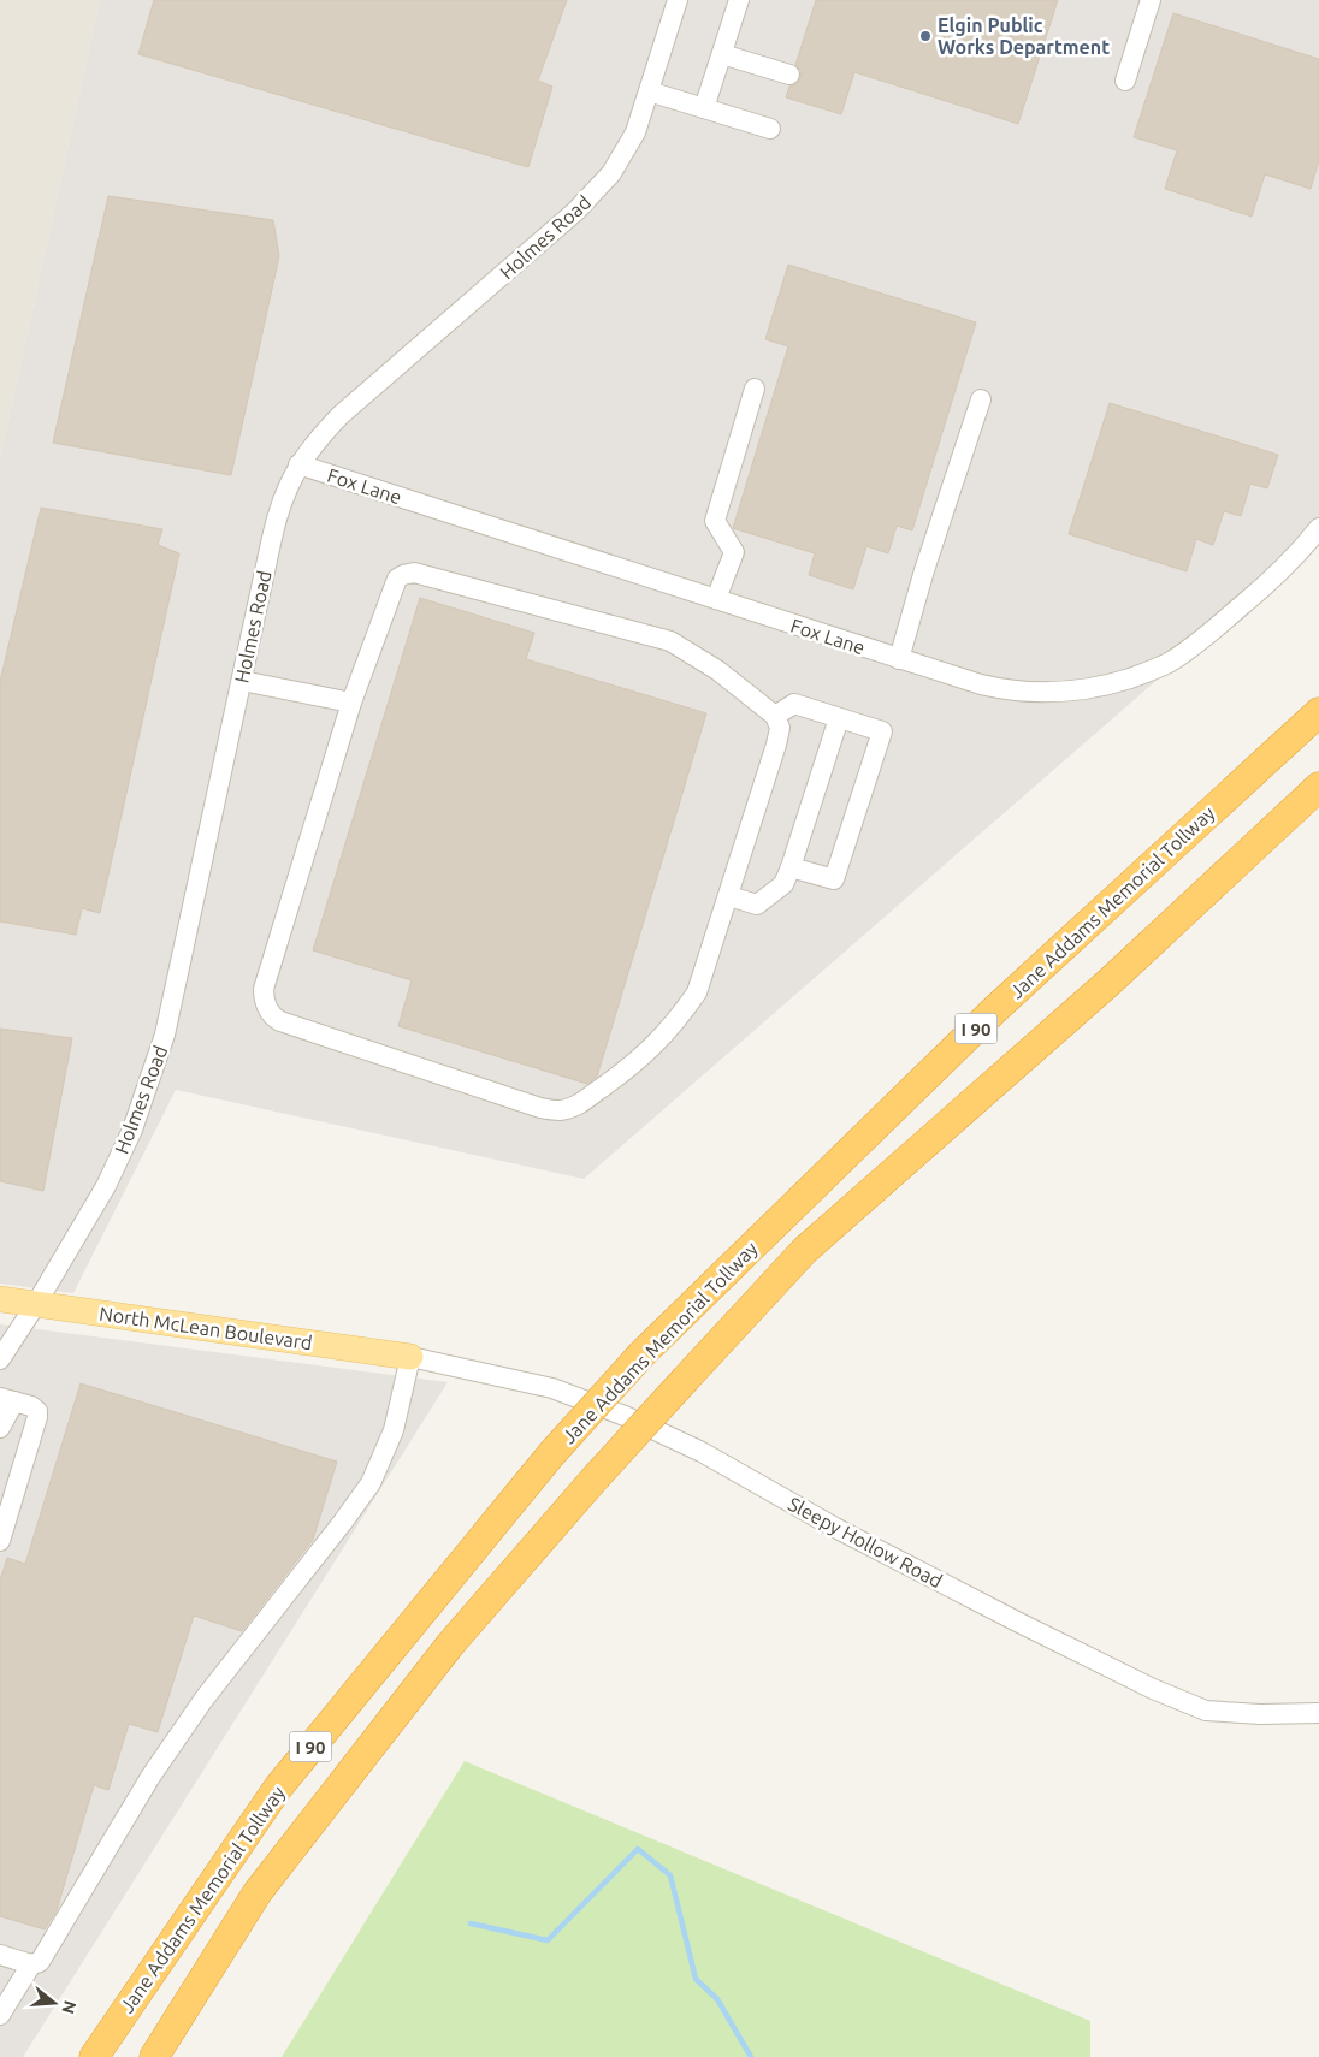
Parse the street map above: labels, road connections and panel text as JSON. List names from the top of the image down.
{
  "streets": {
    "highway": ["Jane Addams Memorial Tollway", "I 90"],
    "main road": ["North McLean Boulevard"],
    "street": ["Holmes Road", "Fox Lane", "Sleepy Hollow Road"]
  },
  "crossings": [
    ["Holmes Road", "Fox Lane"],
    ["Holmes Road", "North McLean Boulevard"],
    ["North McLean Boulevard", "Sleepy Hollow Road"]
  ],
  "places": ["Elgin Public Works Department"],
  "north": "right"
}
